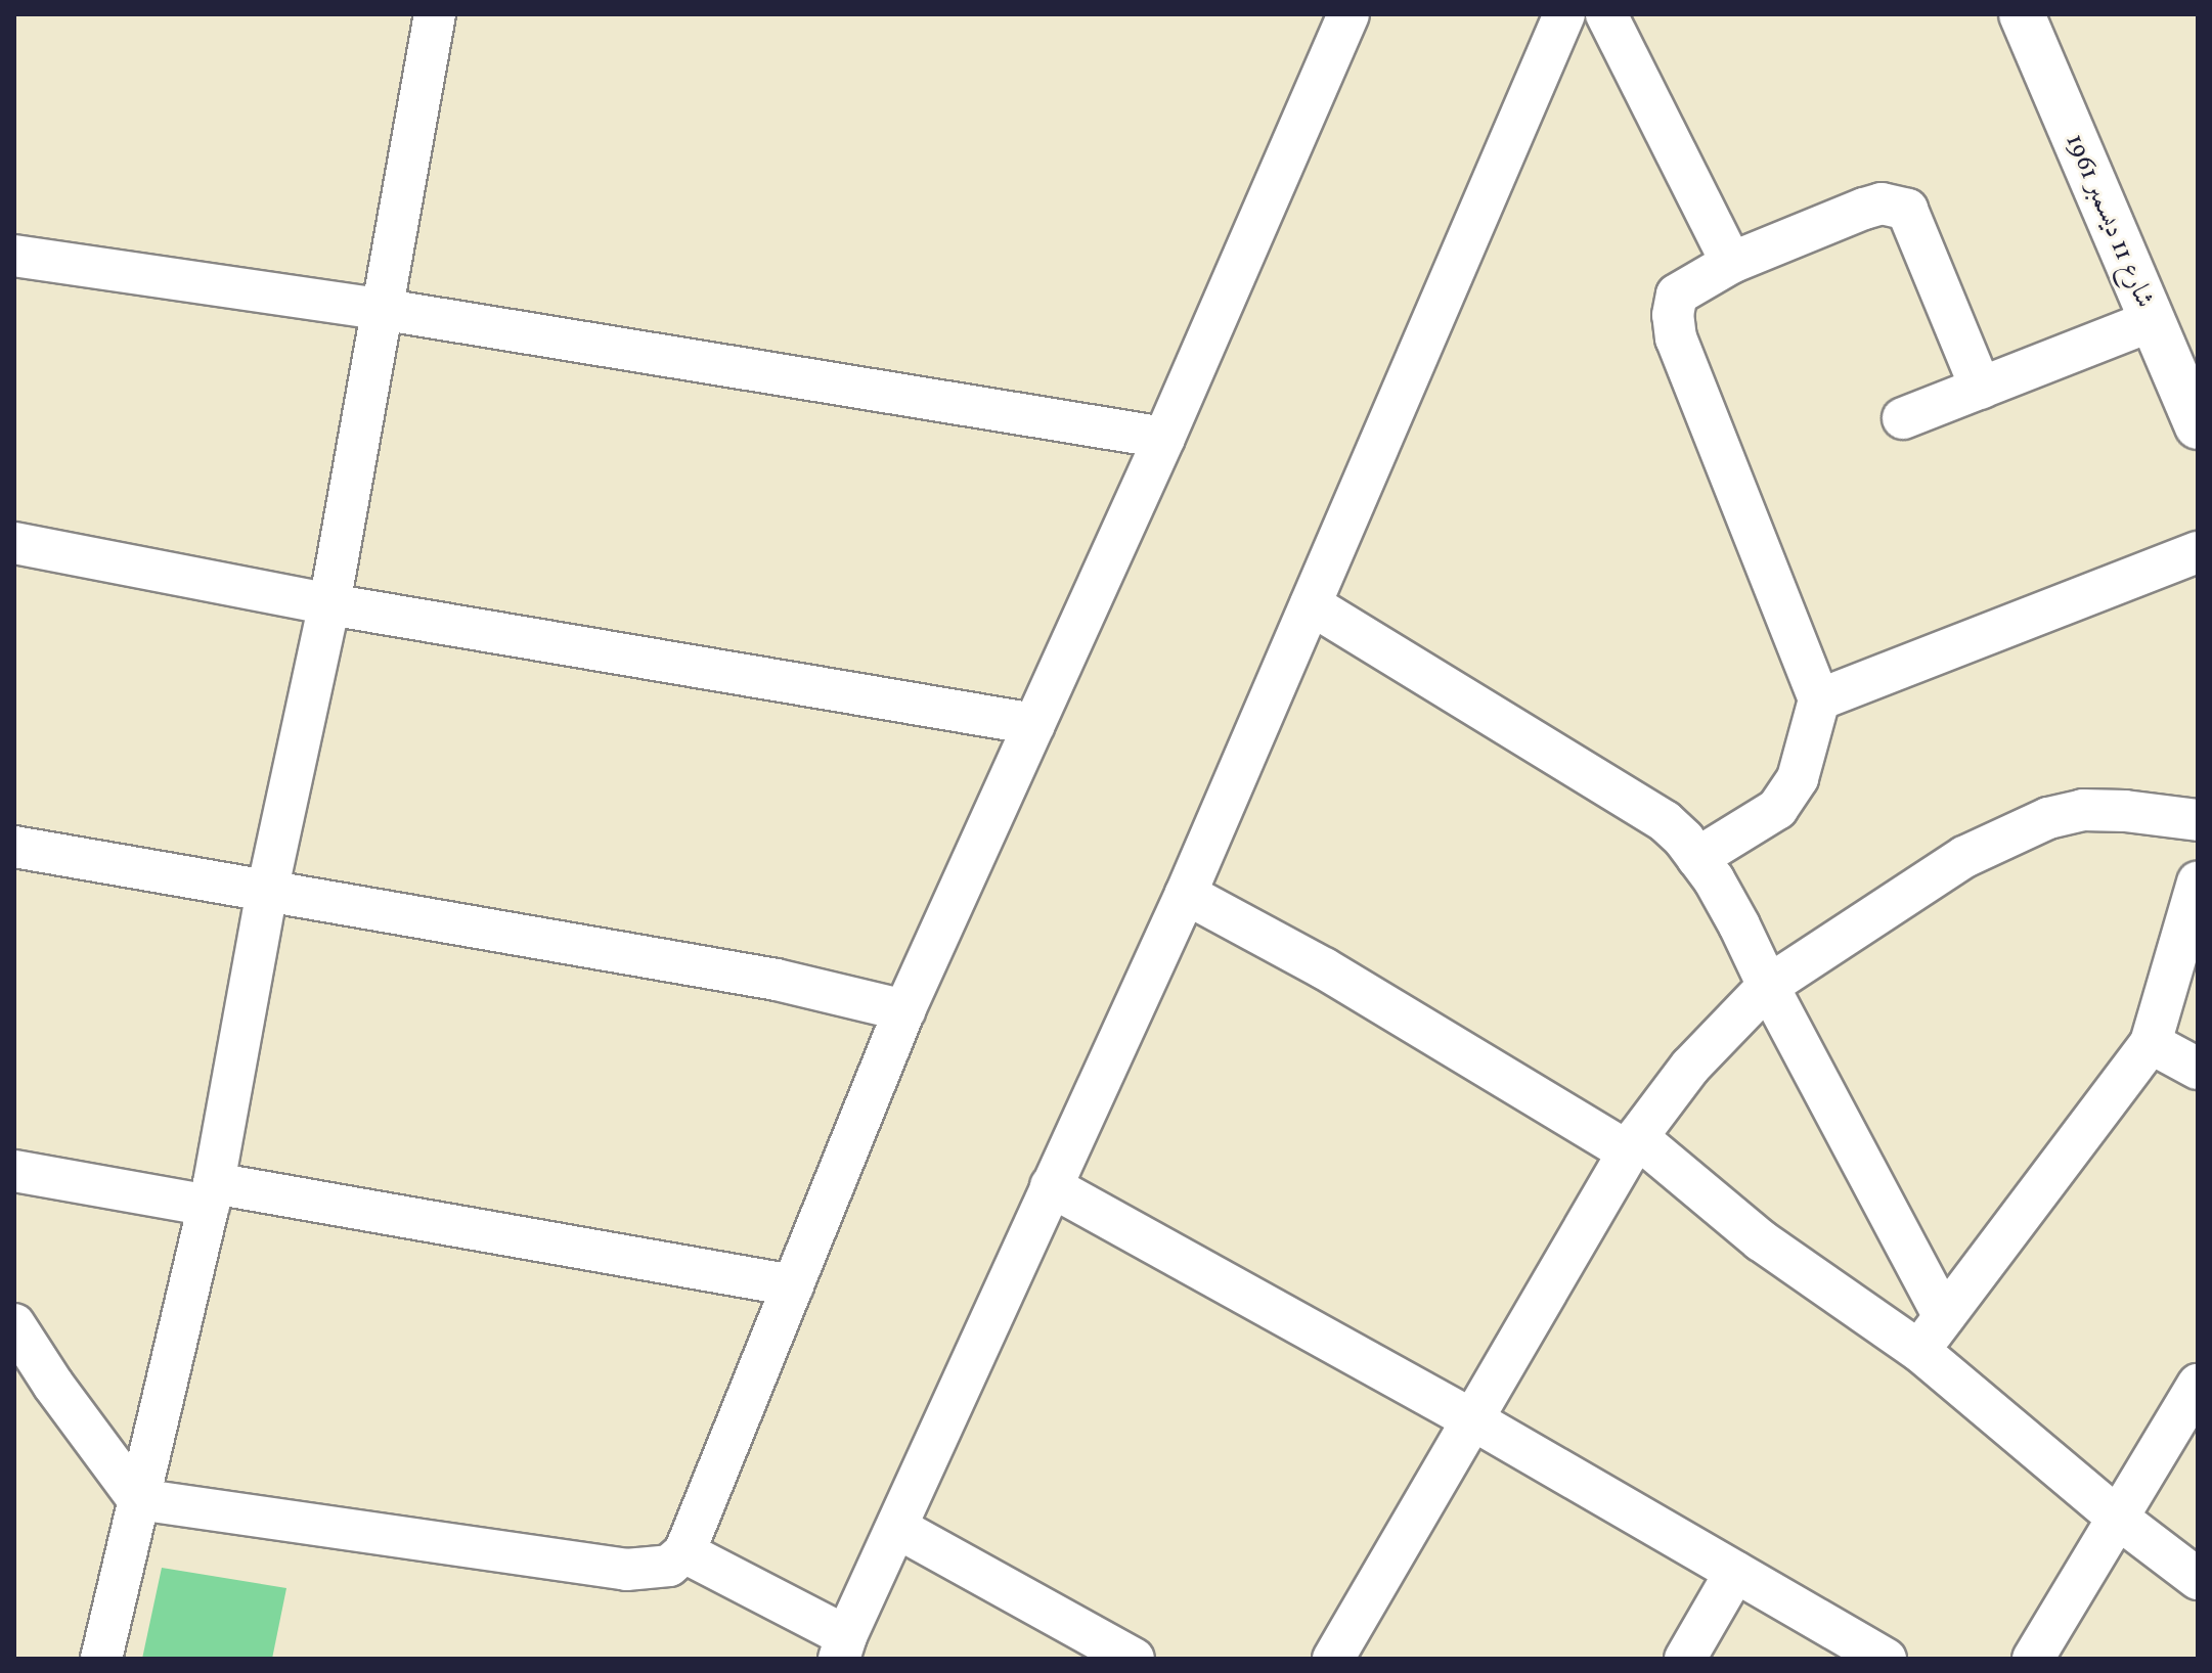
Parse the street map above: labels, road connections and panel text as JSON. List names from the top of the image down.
{
  "streets": {
    "main road": ["شارع 11 ديسمبر 1961"]
  }
}
